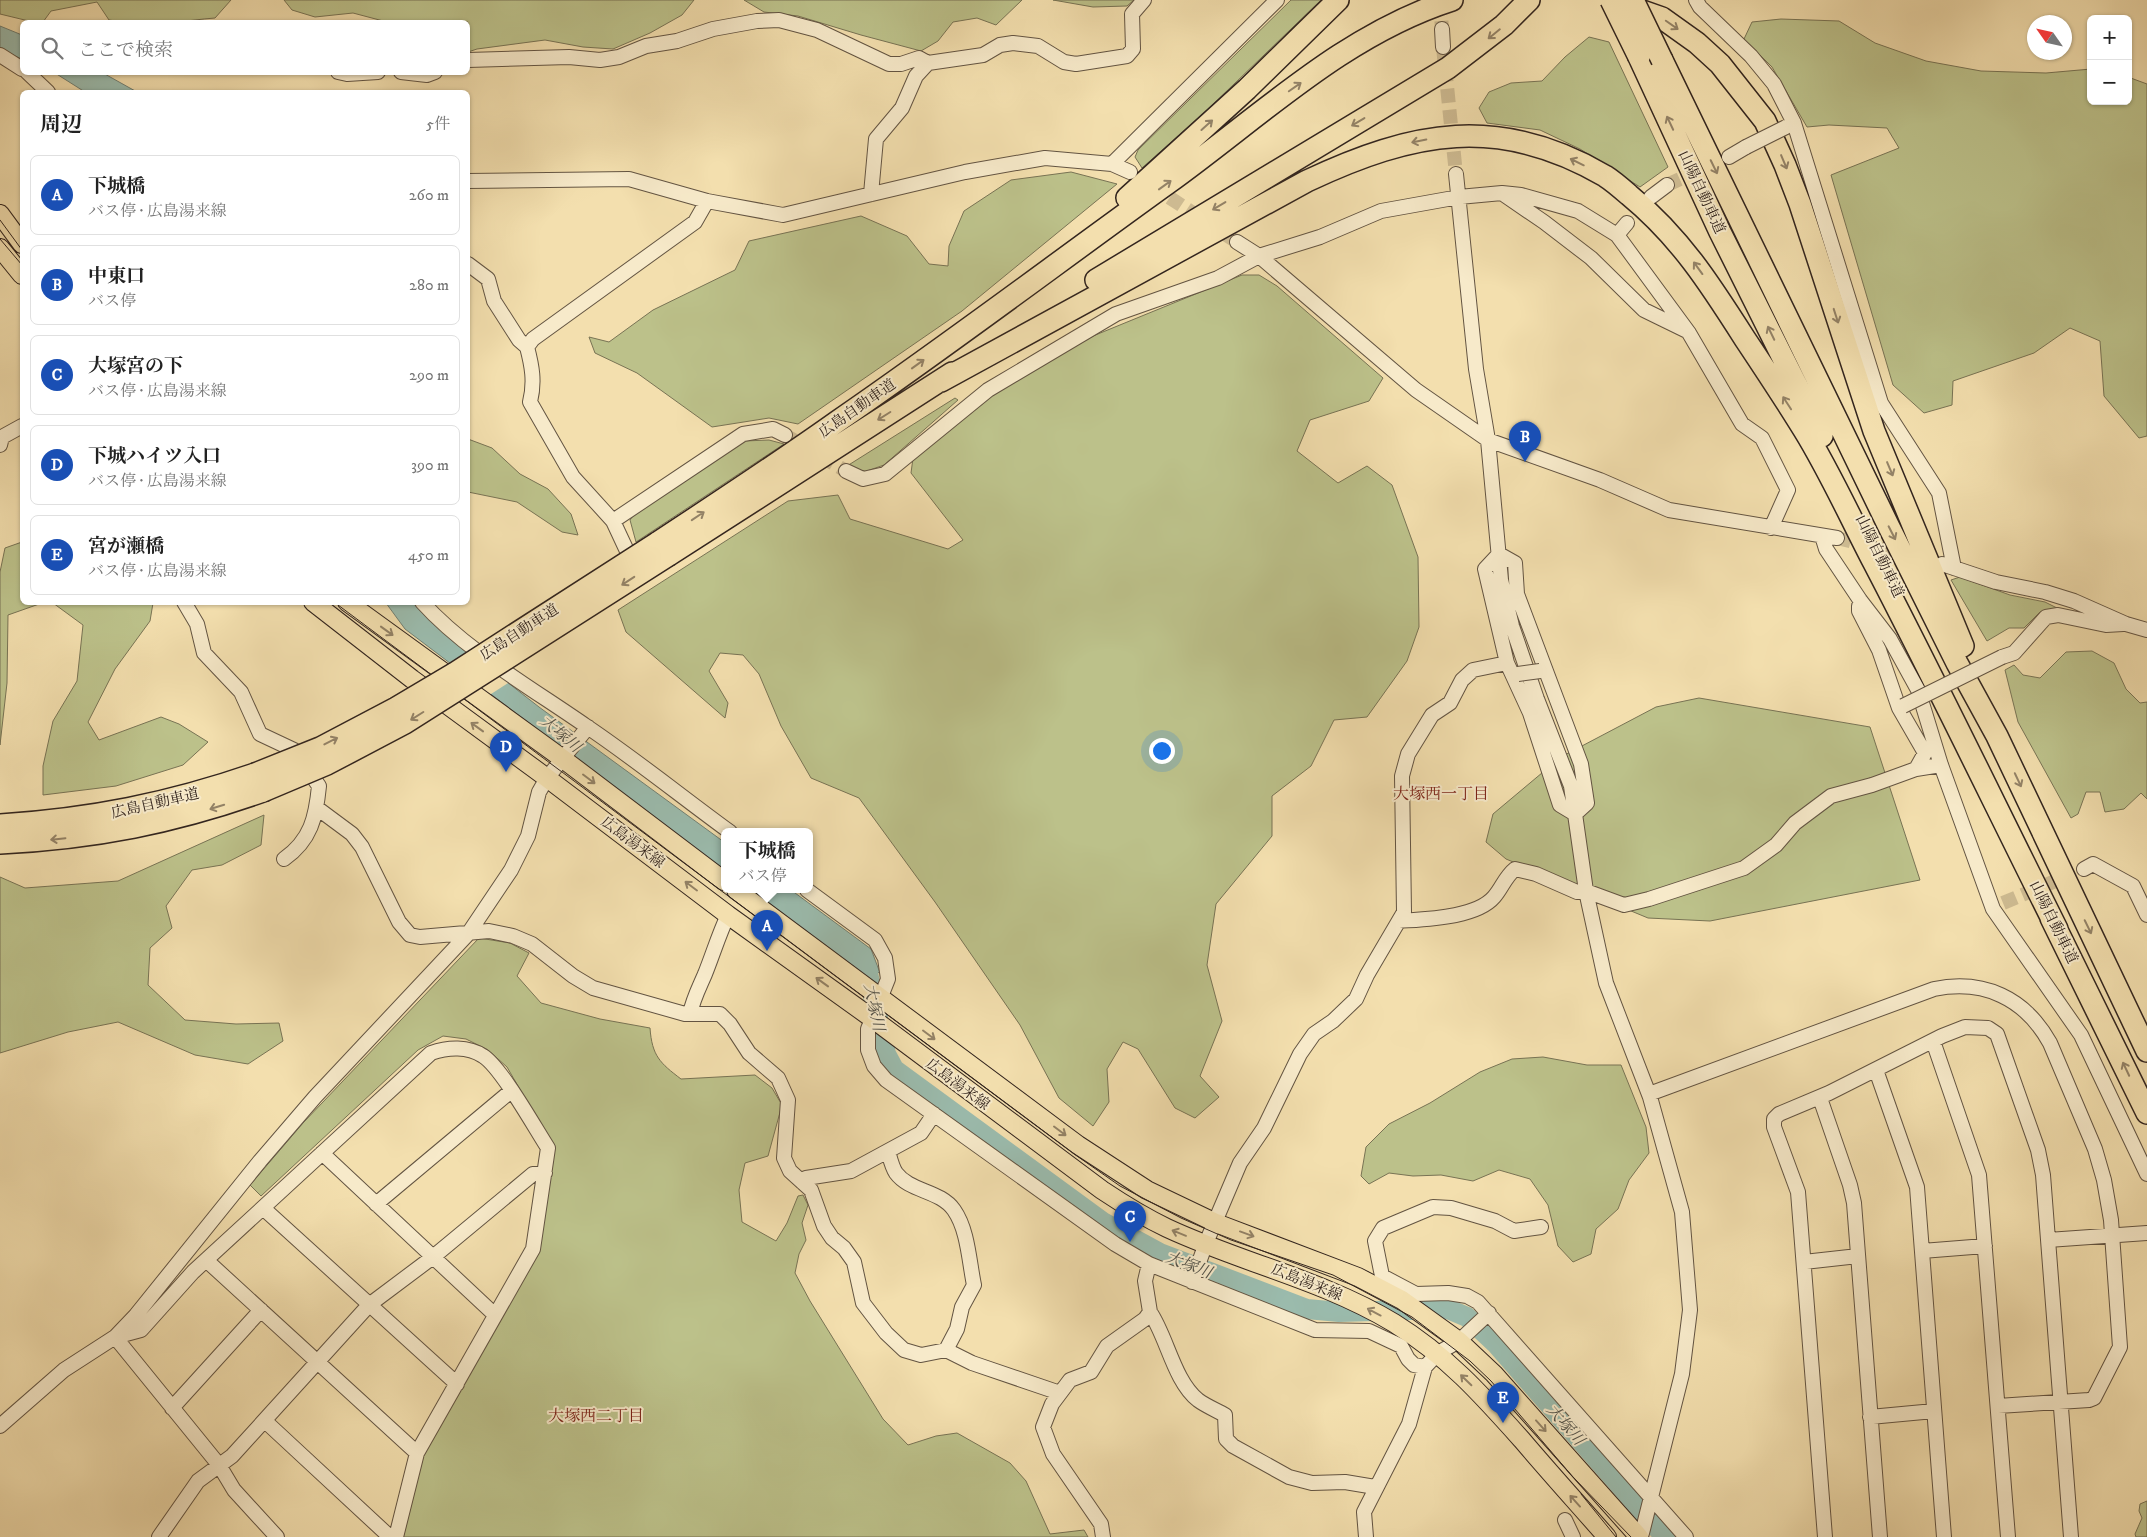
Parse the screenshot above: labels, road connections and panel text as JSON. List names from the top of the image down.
{
  "streets": {
    "highway": ["山陽自動車道", "広島自動車道"],
    "main road": ["広島湯来線"]
  },
  "districts": ["大塚西一丁目", "大塚西二丁目"],
  "water": ["大塚川"],
  "north": "top left",
  "page": {
    "map_buttons": ["+", "−"],
    "search": "ここで検索",
    "heading": ["周辺", "5件"],
    "list": [
      {
        "mark": "A",
        "name": "下城橋",
        "note": "バス停 · 広島湯来線",
        "value": "260 m"
      },
      {
        "mark": "B",
        "name": "中東口",
        "note": "バス停",
        "value": "280 m"
      },
      {
        "mark": "C",
        "name": "大塚宮の下",
        "note": "バス停 · 広島湯来線",
        "value": "290 m"
      },
      {
        "mark": "D",
        "name": "下城ハイツ入口",
        "note": "バス停 · 広島湯来線",
        "value": "390 m"
      },
      {
        "mark": "E",
        "name": "宮が瀬橋",
        "note": "バス停 · 広島湯来線",
        "value": "450 m"
      }
    ],
    "pins": [
      "B",
      "D",
      "A",
      "C",
      "E"
    ],
    "popup": ["下城橋", "バス停"]
  }
}
